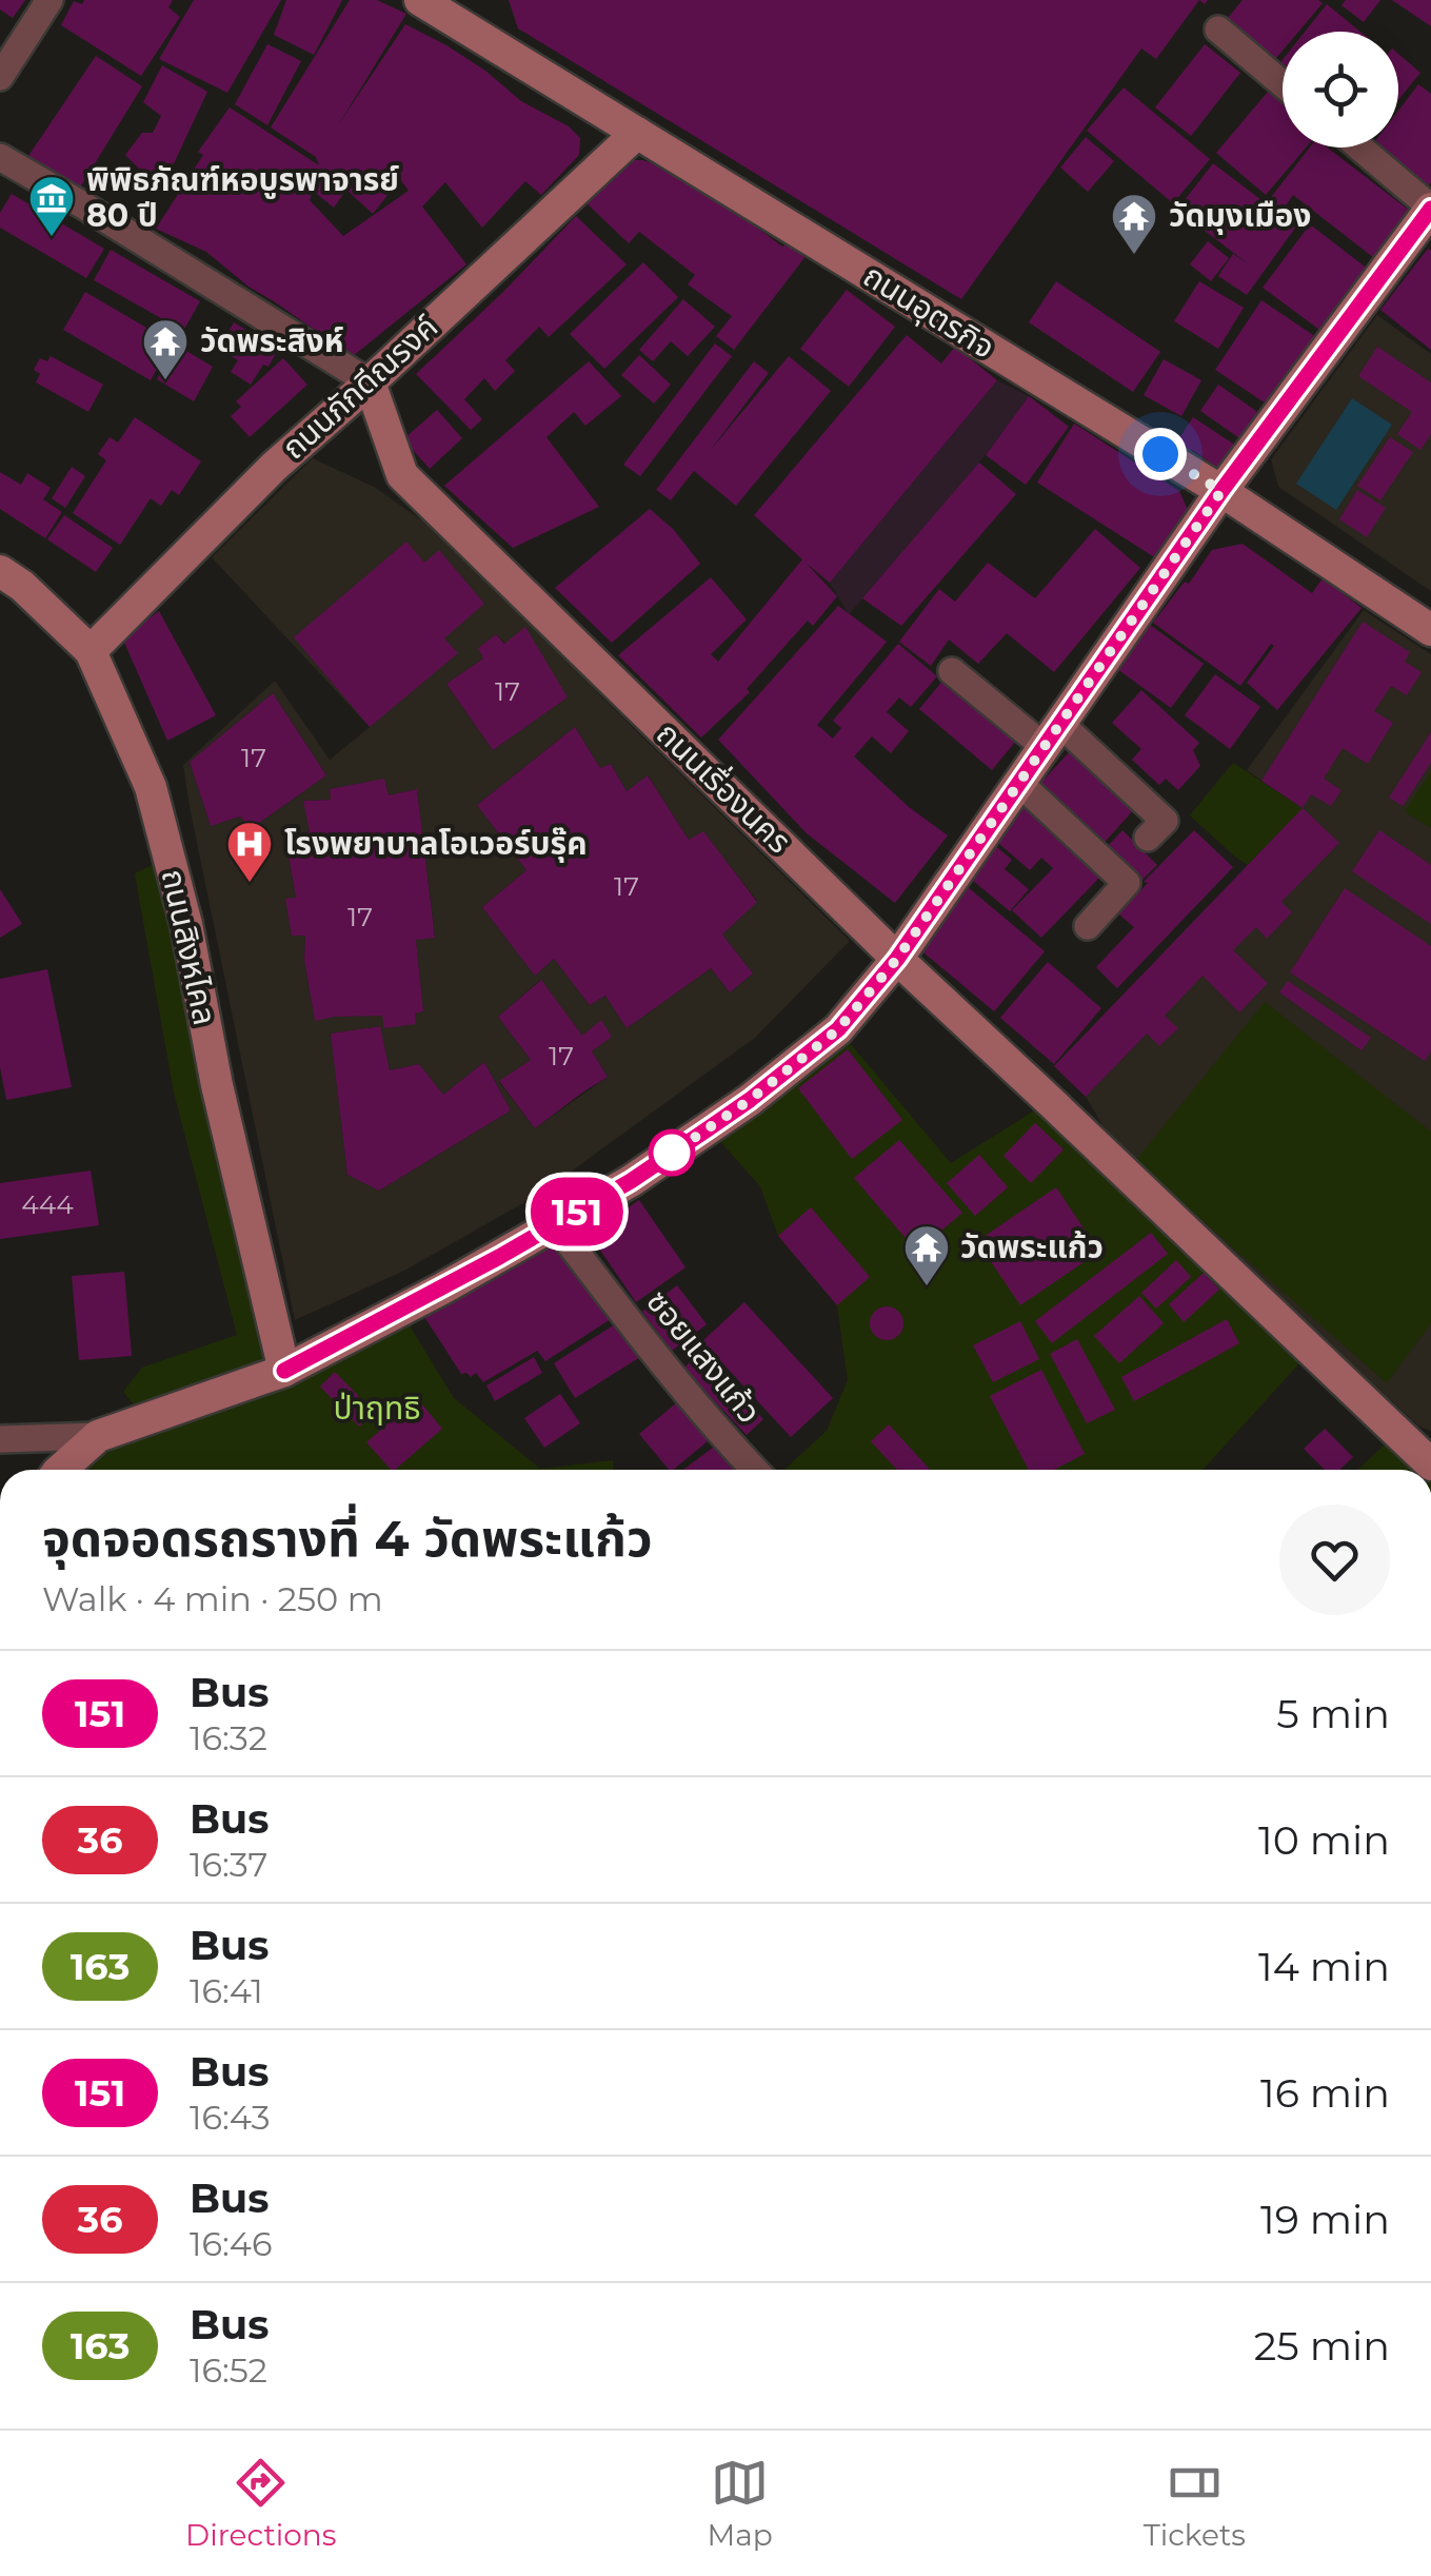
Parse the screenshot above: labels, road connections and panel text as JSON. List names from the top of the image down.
{
  "streets": {
    "street": [
      "ถนนอุตรกิจ",
      "ถนนภักดีณรงค์",
      "ถนนเรื่องนคร",
      "ถนนสิงหไคล",
      "ซอยแสงแก้ว"
    ]
  },
  "crossings": [
    ["ถนนอุตรกิจ", "ถนนภักดีณรงค์"],
    ["ถนนภักดีณรงค์", "ถนนเรื่องนคร"],
    ["ถนนภักดีณรงค์", "ถนนสิงหไคล"]
  ],
  "parks": ["ป่าฤทธิ"],
  "places": {
    "museum": ["พิพิธภัณฑ์หอบูรพาจารย์ 80 ปี"],
    "temple": ["วัดมุงเมือง", "วัดพระสิงห์", "วัดพระแก้ว"],
    "hospital": ["โรงพยาบาลโอเวอร์บรุ๊ค"]
  },
  "lines": ["bus line 151"],
  "house_numbers": [
    "17",
    "17",
    "17",
    "17",
    "17",
    "444"
  ],
  "page": {
    "on_map": "151",
    "heading": ["จุดจอดรถรางที่ 4 วัดพระแก้ว", "Walk · 4 min · 250 m"],
    "list": [
      {
        "mark": "151",
        "name": "Bus",
        "note": "16:32",
        "value": "5 min"
      },
      {
        "mark": "36",
        "name": "Bus",
        "note": "16:37",
        "value": "10 min"
      },
      {
        "mark": "163",
        "name": "Bus",
        "note": "16:41",
        "value": "14 min"
      },
      {
        "mark": "151",
        "name": "Bus",
        "note": "16:43",
        "value": "16 min"
      },
      {
        "mark": "36",
        "name": "Bus",
        "note": "16:46",
        "value": "19 min"
      },
      {
        "mark": "163",
        "name": "Bus",
        "note": "16:52",
        "value": "25 min"
      }
    ],
    "tabs": ["Directions", "Map", "Tickets"]
  }
}
